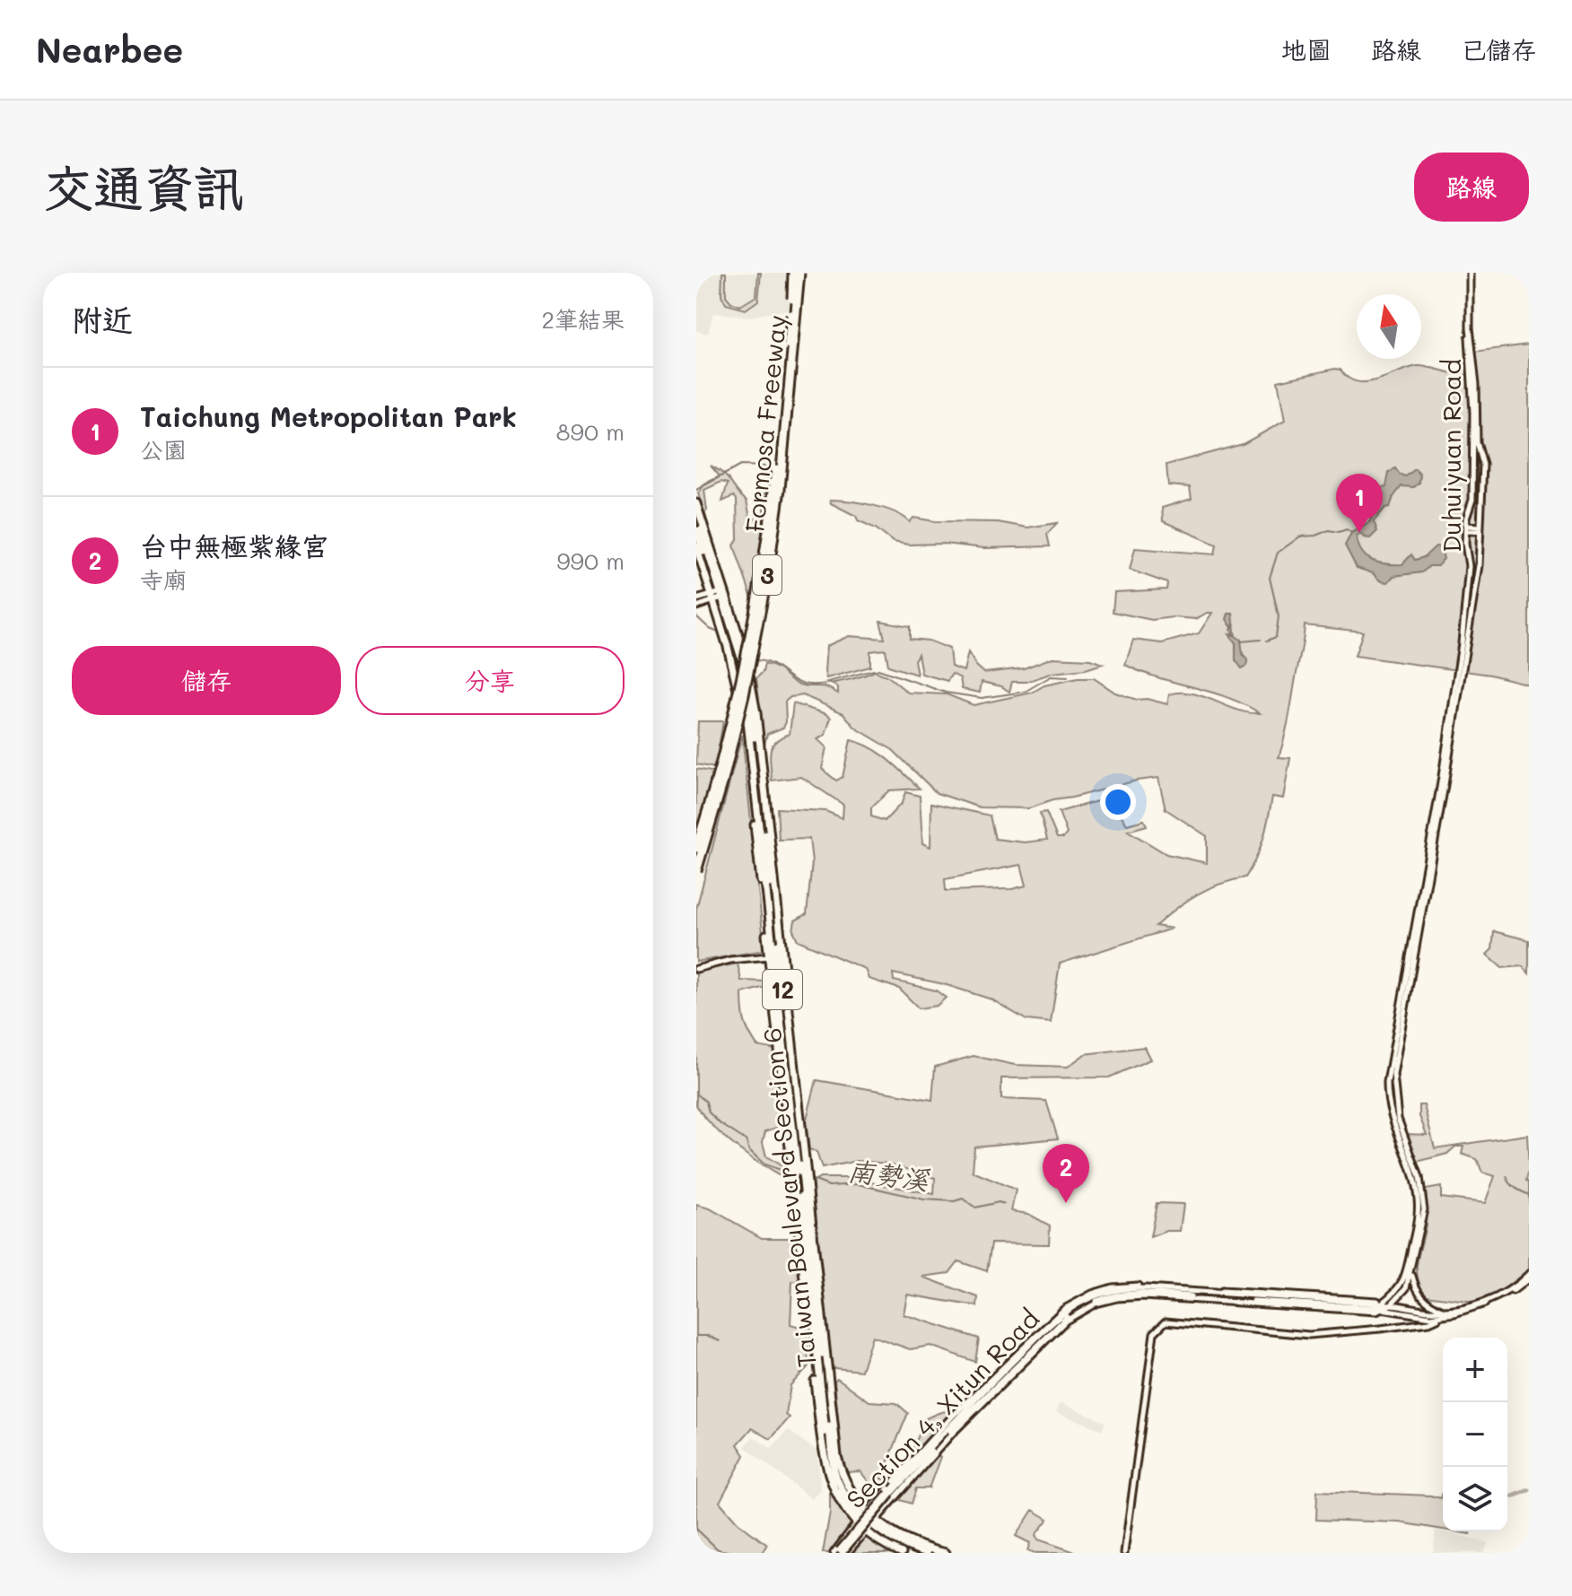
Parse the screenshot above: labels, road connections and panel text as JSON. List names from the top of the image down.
{
  "streets": {
    "highway": ["Formosa Freeway", "3"],
    "main road": ["12", "Taiwan Boulevard Section 6"],
    "street": ["Duhuiyuan Road", "Section 4, Xitun Road"]
  },
  "crossings": [
    ["Duhuiyuan Road", "Section 4, Xitun Road"],
    ["12", "Taiwan Boulevard Section 6"],
    ["12", "Section 4, Xitun Road"],
    ["Taiwan Boulevard Section 6", "Section 4, Xitun Road"]
  ],
  "water": ["南勢溪"],
  "north": "top",
  "page": {
    "header": "Nearbee",
    "nav": ["地圖", "路線", "已儲存"],
    "buttons": [
      "路線",
      ["儲存", "分享"]
    ],
    "title": "交通資訊",
    "heading": ["附近", "2筆結果"],
    "list": [
      {
        "mark": "1",
        "name": "Taichung Metropolitan Park",
        "note": "公園",
        "value": "890 m"
      },
      {
        "mark": "2",
        "name": "台中無極紫緣宮",
        "note": "寺廟",
        "value": "990 m"
      }
    ],
    "pins": ["1", "2"],
    "map_buttons": ["+", "−"]
  }
}
